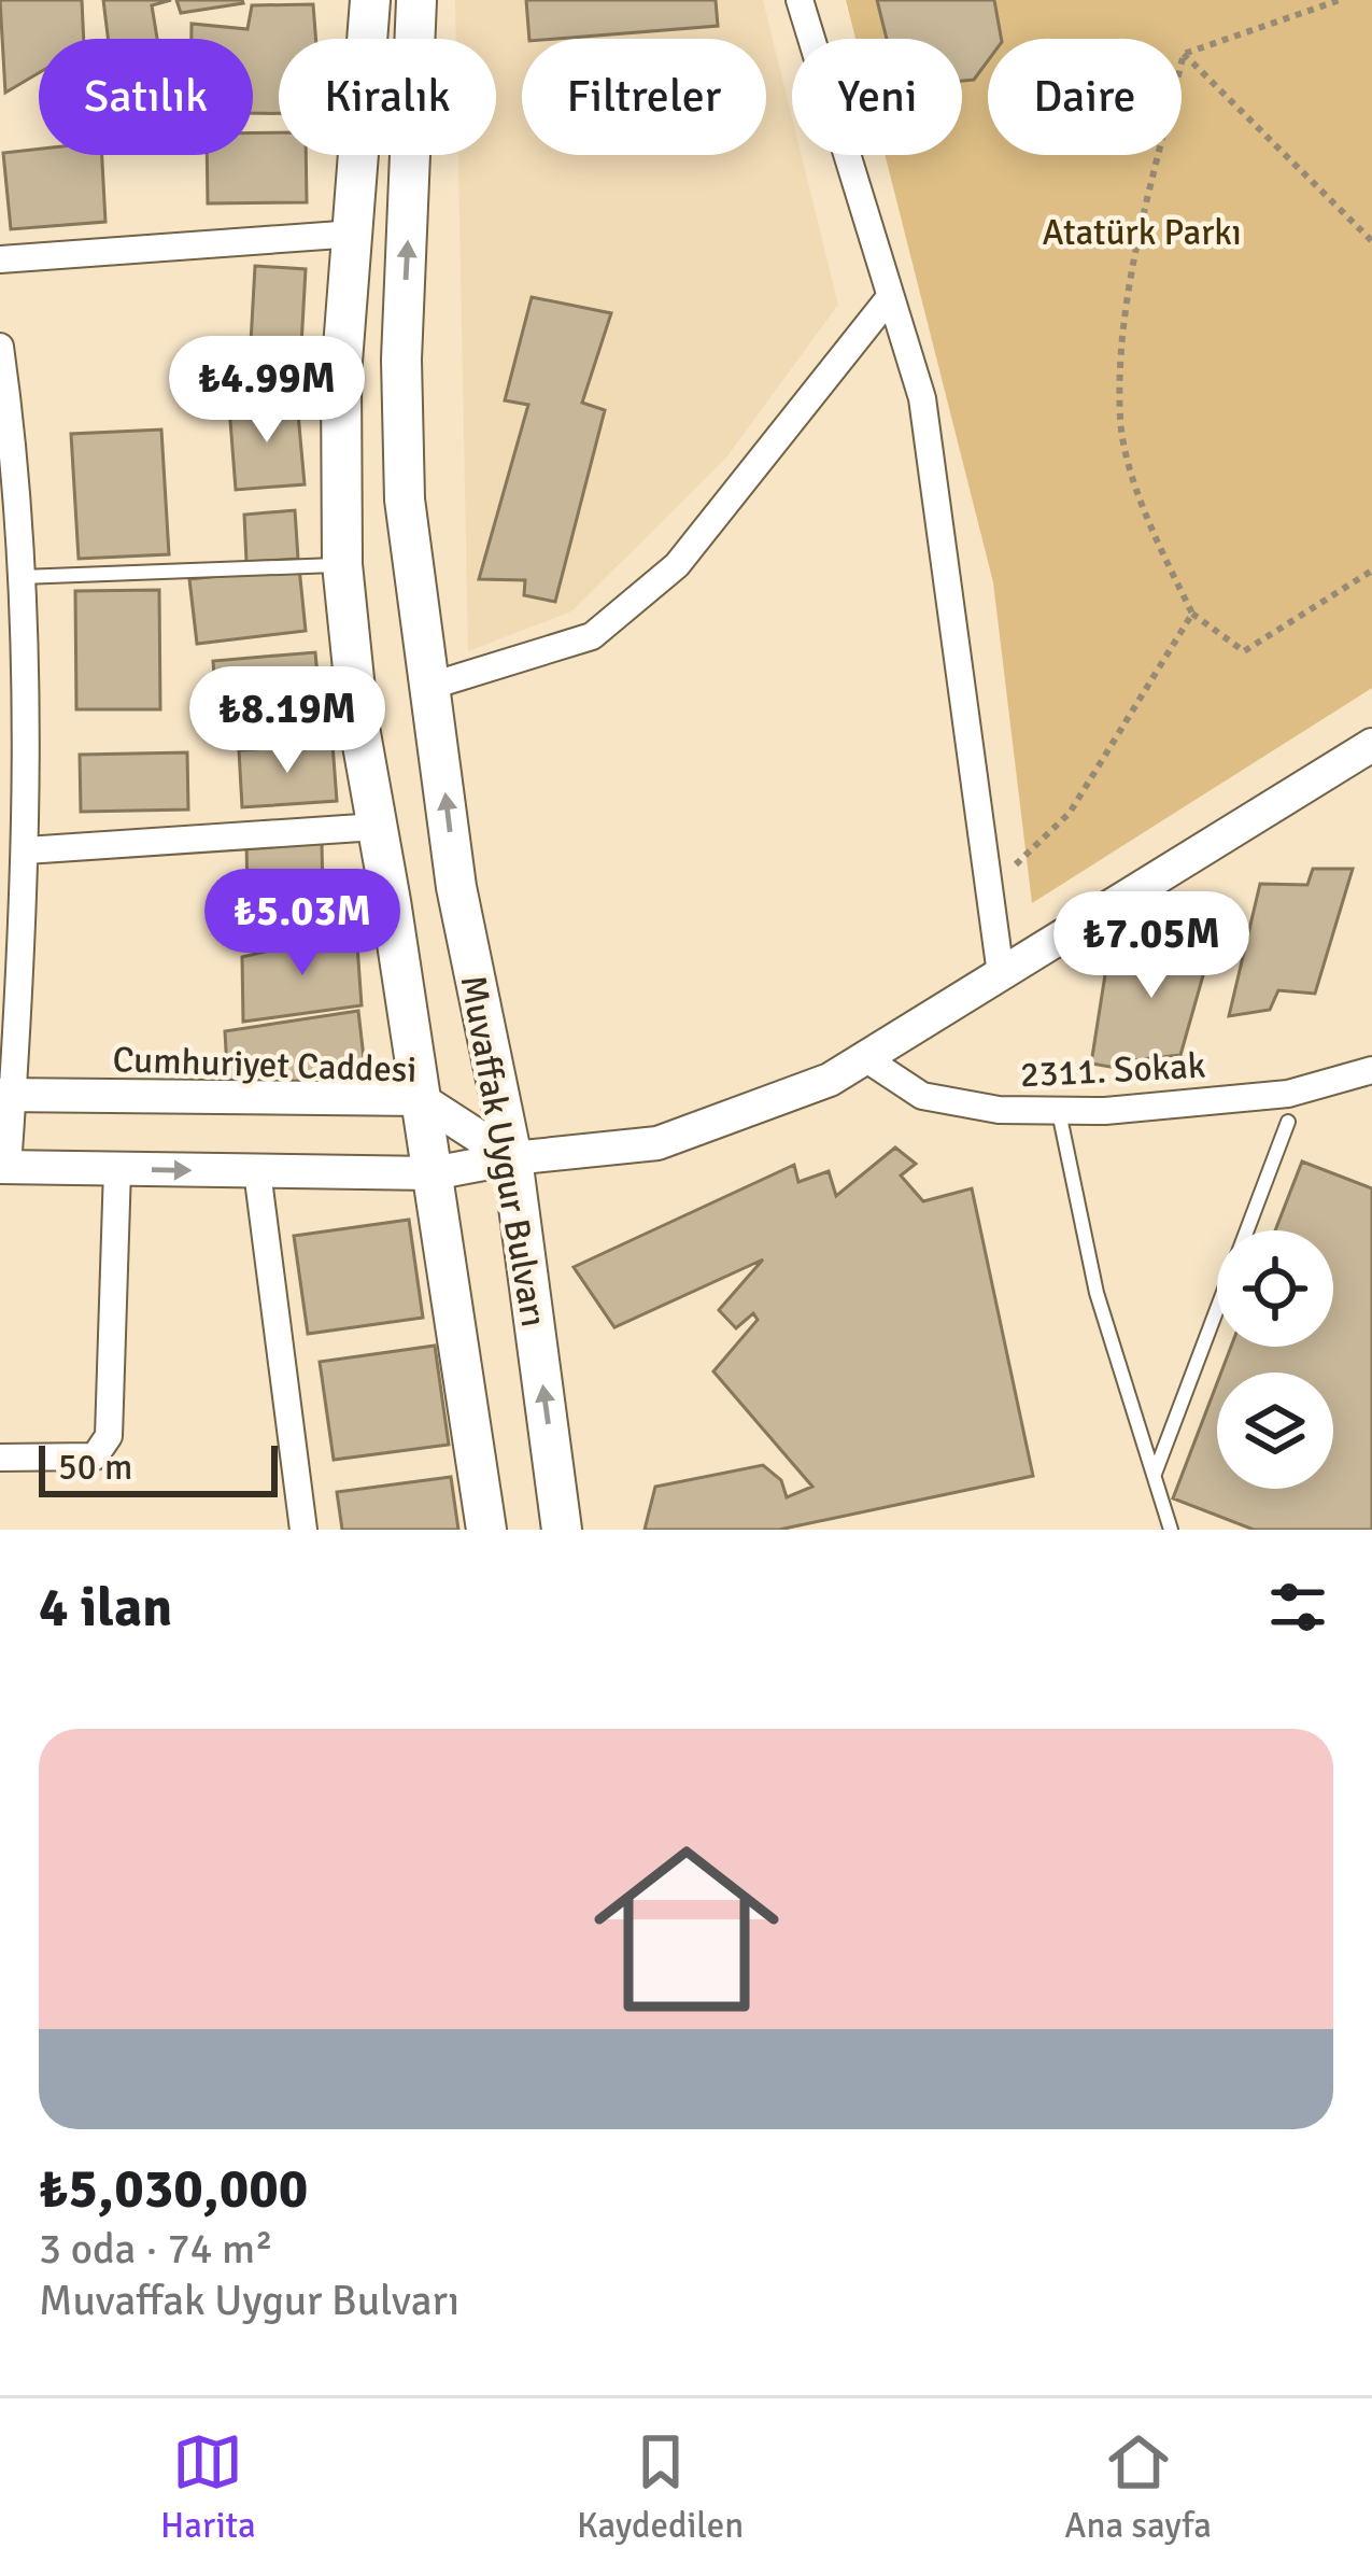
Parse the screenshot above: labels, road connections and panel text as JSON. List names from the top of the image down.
{
  "streets": {
    "main road": ["Muvaffak Uygur Bulvarı"],
    "street": ["Cumhuriyet Caddesi", "2311. Sokak"]
  },
  "crossings": [
    ["Cumhuriyet Caddesi", "Muvaffak Uygur Bulvarı"]
  ],
  "parks": ["Atatürk Parkı"],
  "scale_bar": "50 m",
  "page": {
    "chip": [
      "Satılık",
      "Kiralık",
      "Filtreler",
      "Yeni",
      "Daire"
    ],
    "price": [
      "₺4.99M",
      "₺8.19M",
      "₺5.03M",
      "₺7.05M"
    ],
    "scale": "50 m",
    "heading": "4 ilan",
    "list": [
      {
        "name": "₺5,030,000",
        "note": "3 oda · 74 m² · Muvaffak Uygur Bulvarı"
      }
    ],
    "tabs": ["Harita", "Kaydedilen", "Ana sayfa"]
  }
}
